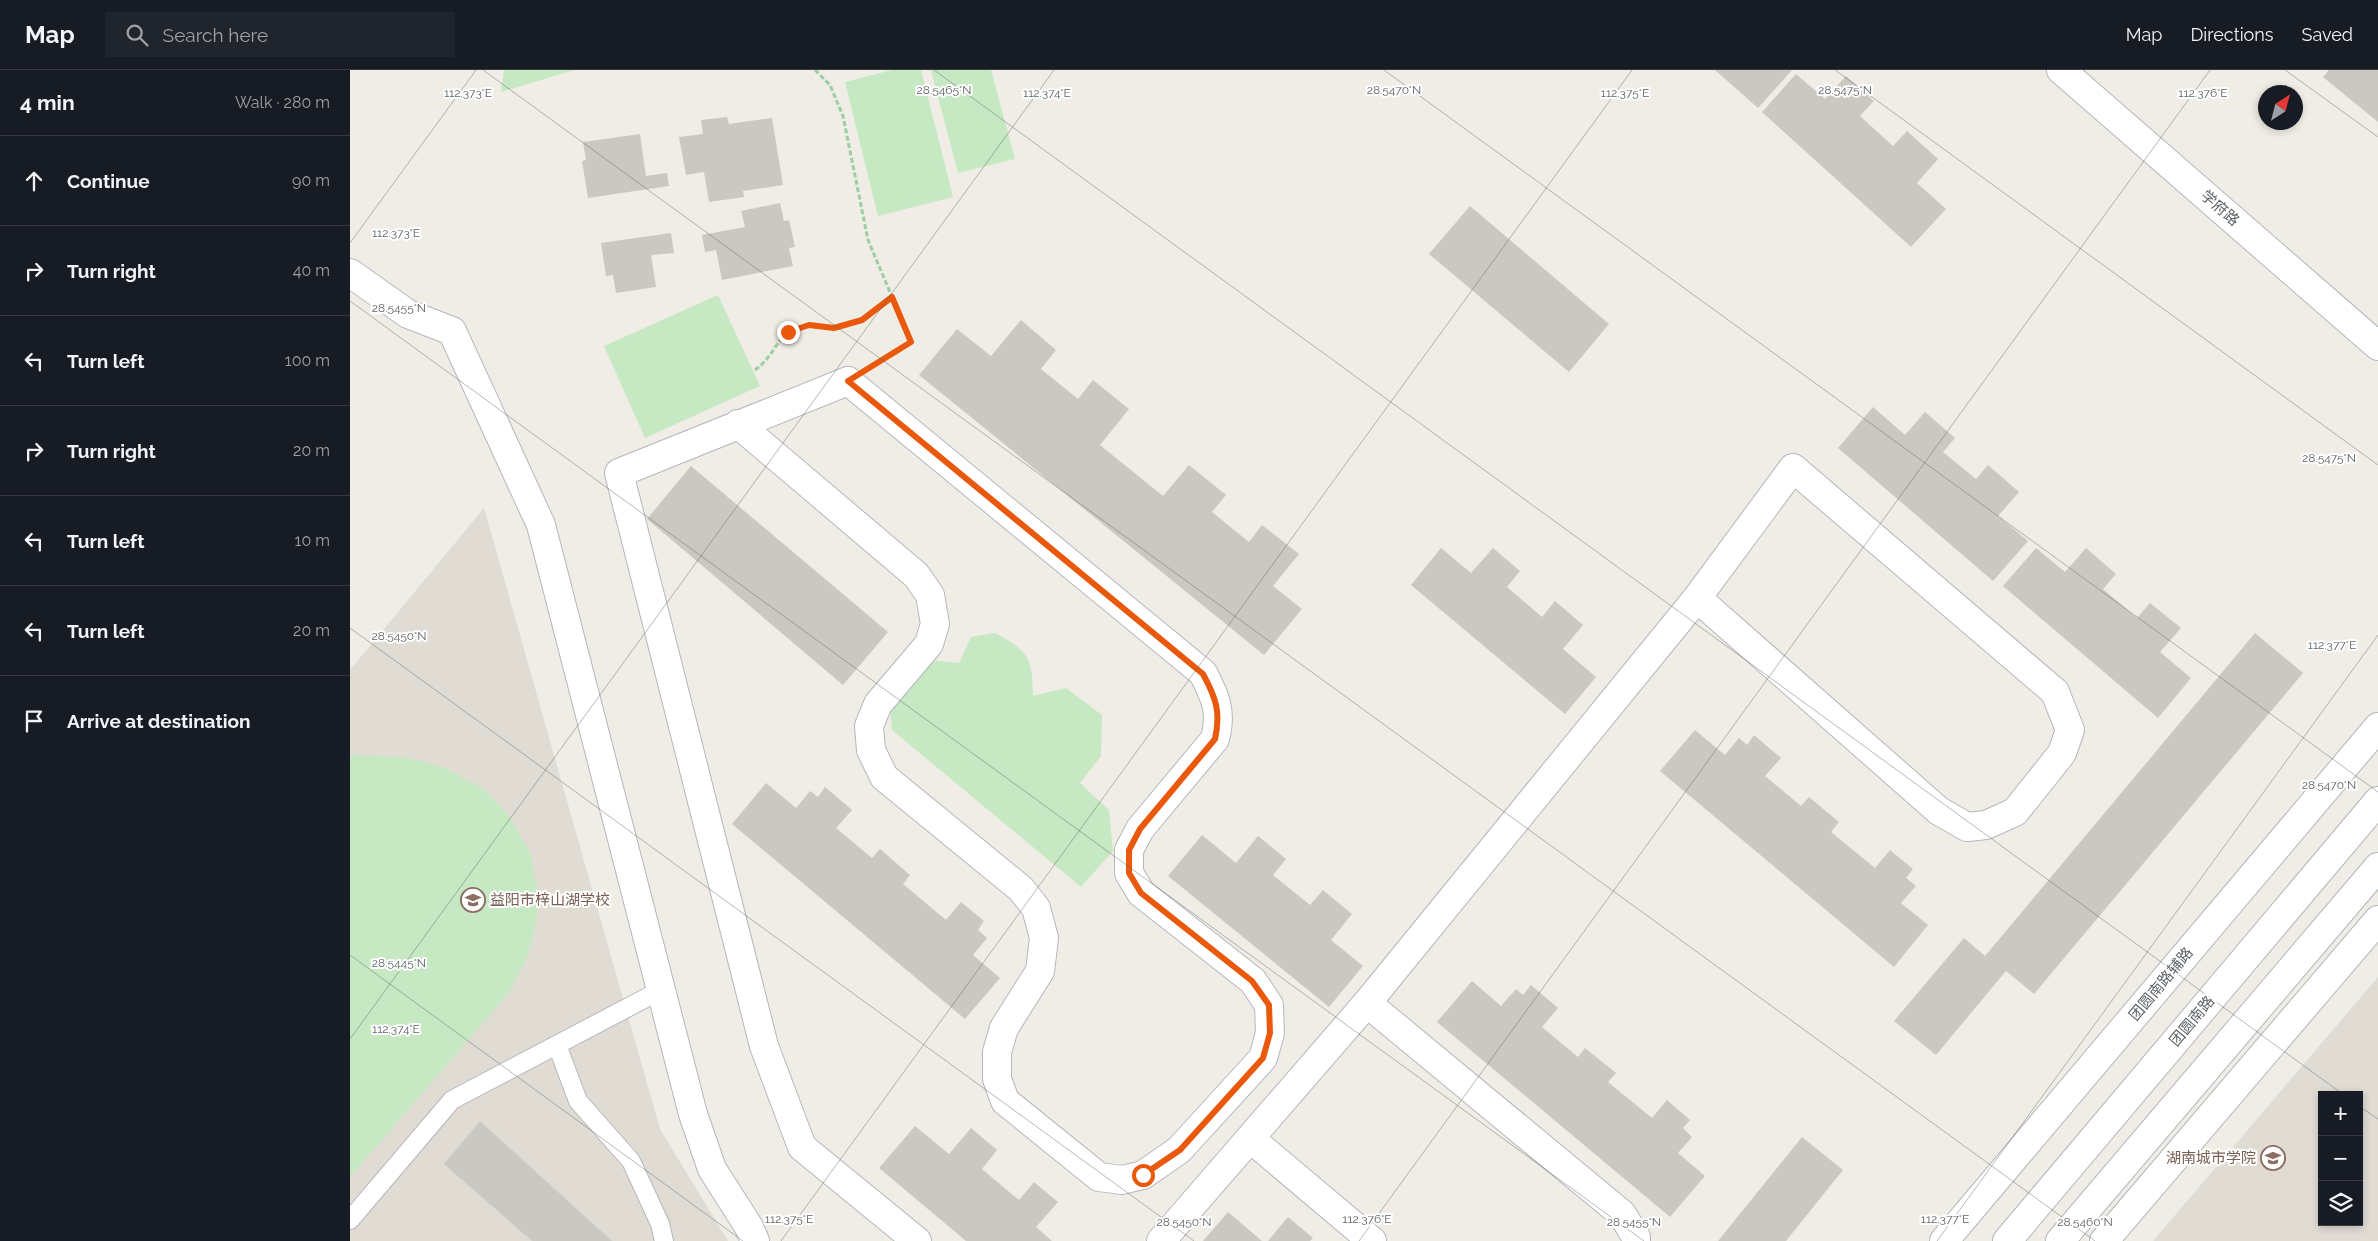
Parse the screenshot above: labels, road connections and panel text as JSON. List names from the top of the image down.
{
  "streets": {
    "street": ["学府路", "团圆南路辅路", "团圆南路"]
  },
  "places": {
    "school or university": ["益阳市梓山湖学校", "湖南城市学院"]
  },
  "north": "top right",
  "page": {
    "header": "Map",
    "search": "Search here",
    "nav": ["Map", "Directions", "Saved"],
    "heading": ["4 min", "Walk · 280 m"],
    "list": [
      ["Continue", "90 m"],
      ["Turn right", "40 m"],
      ["Turn left", "100 m"],
      ["Turn right", "20 m"],
      ["Turn left", "10 m"],
      ["Turn left", "20 m"],
      "Arrive at destination"
    ],
    "map_buttons": ["+", "−"]
  },
  "coordinates": [
    "28.5475°N",
    "28.5465°N",
    "28.5470°N",
    "112.373°E",
    "112.374°E",
    "112.375°E",
    "112.376°E",
    "28.5455°N",
    "28.5450°N",
    "112.377°E",
    "28.5445°N",
    "28.5460°N"
  ]
}
